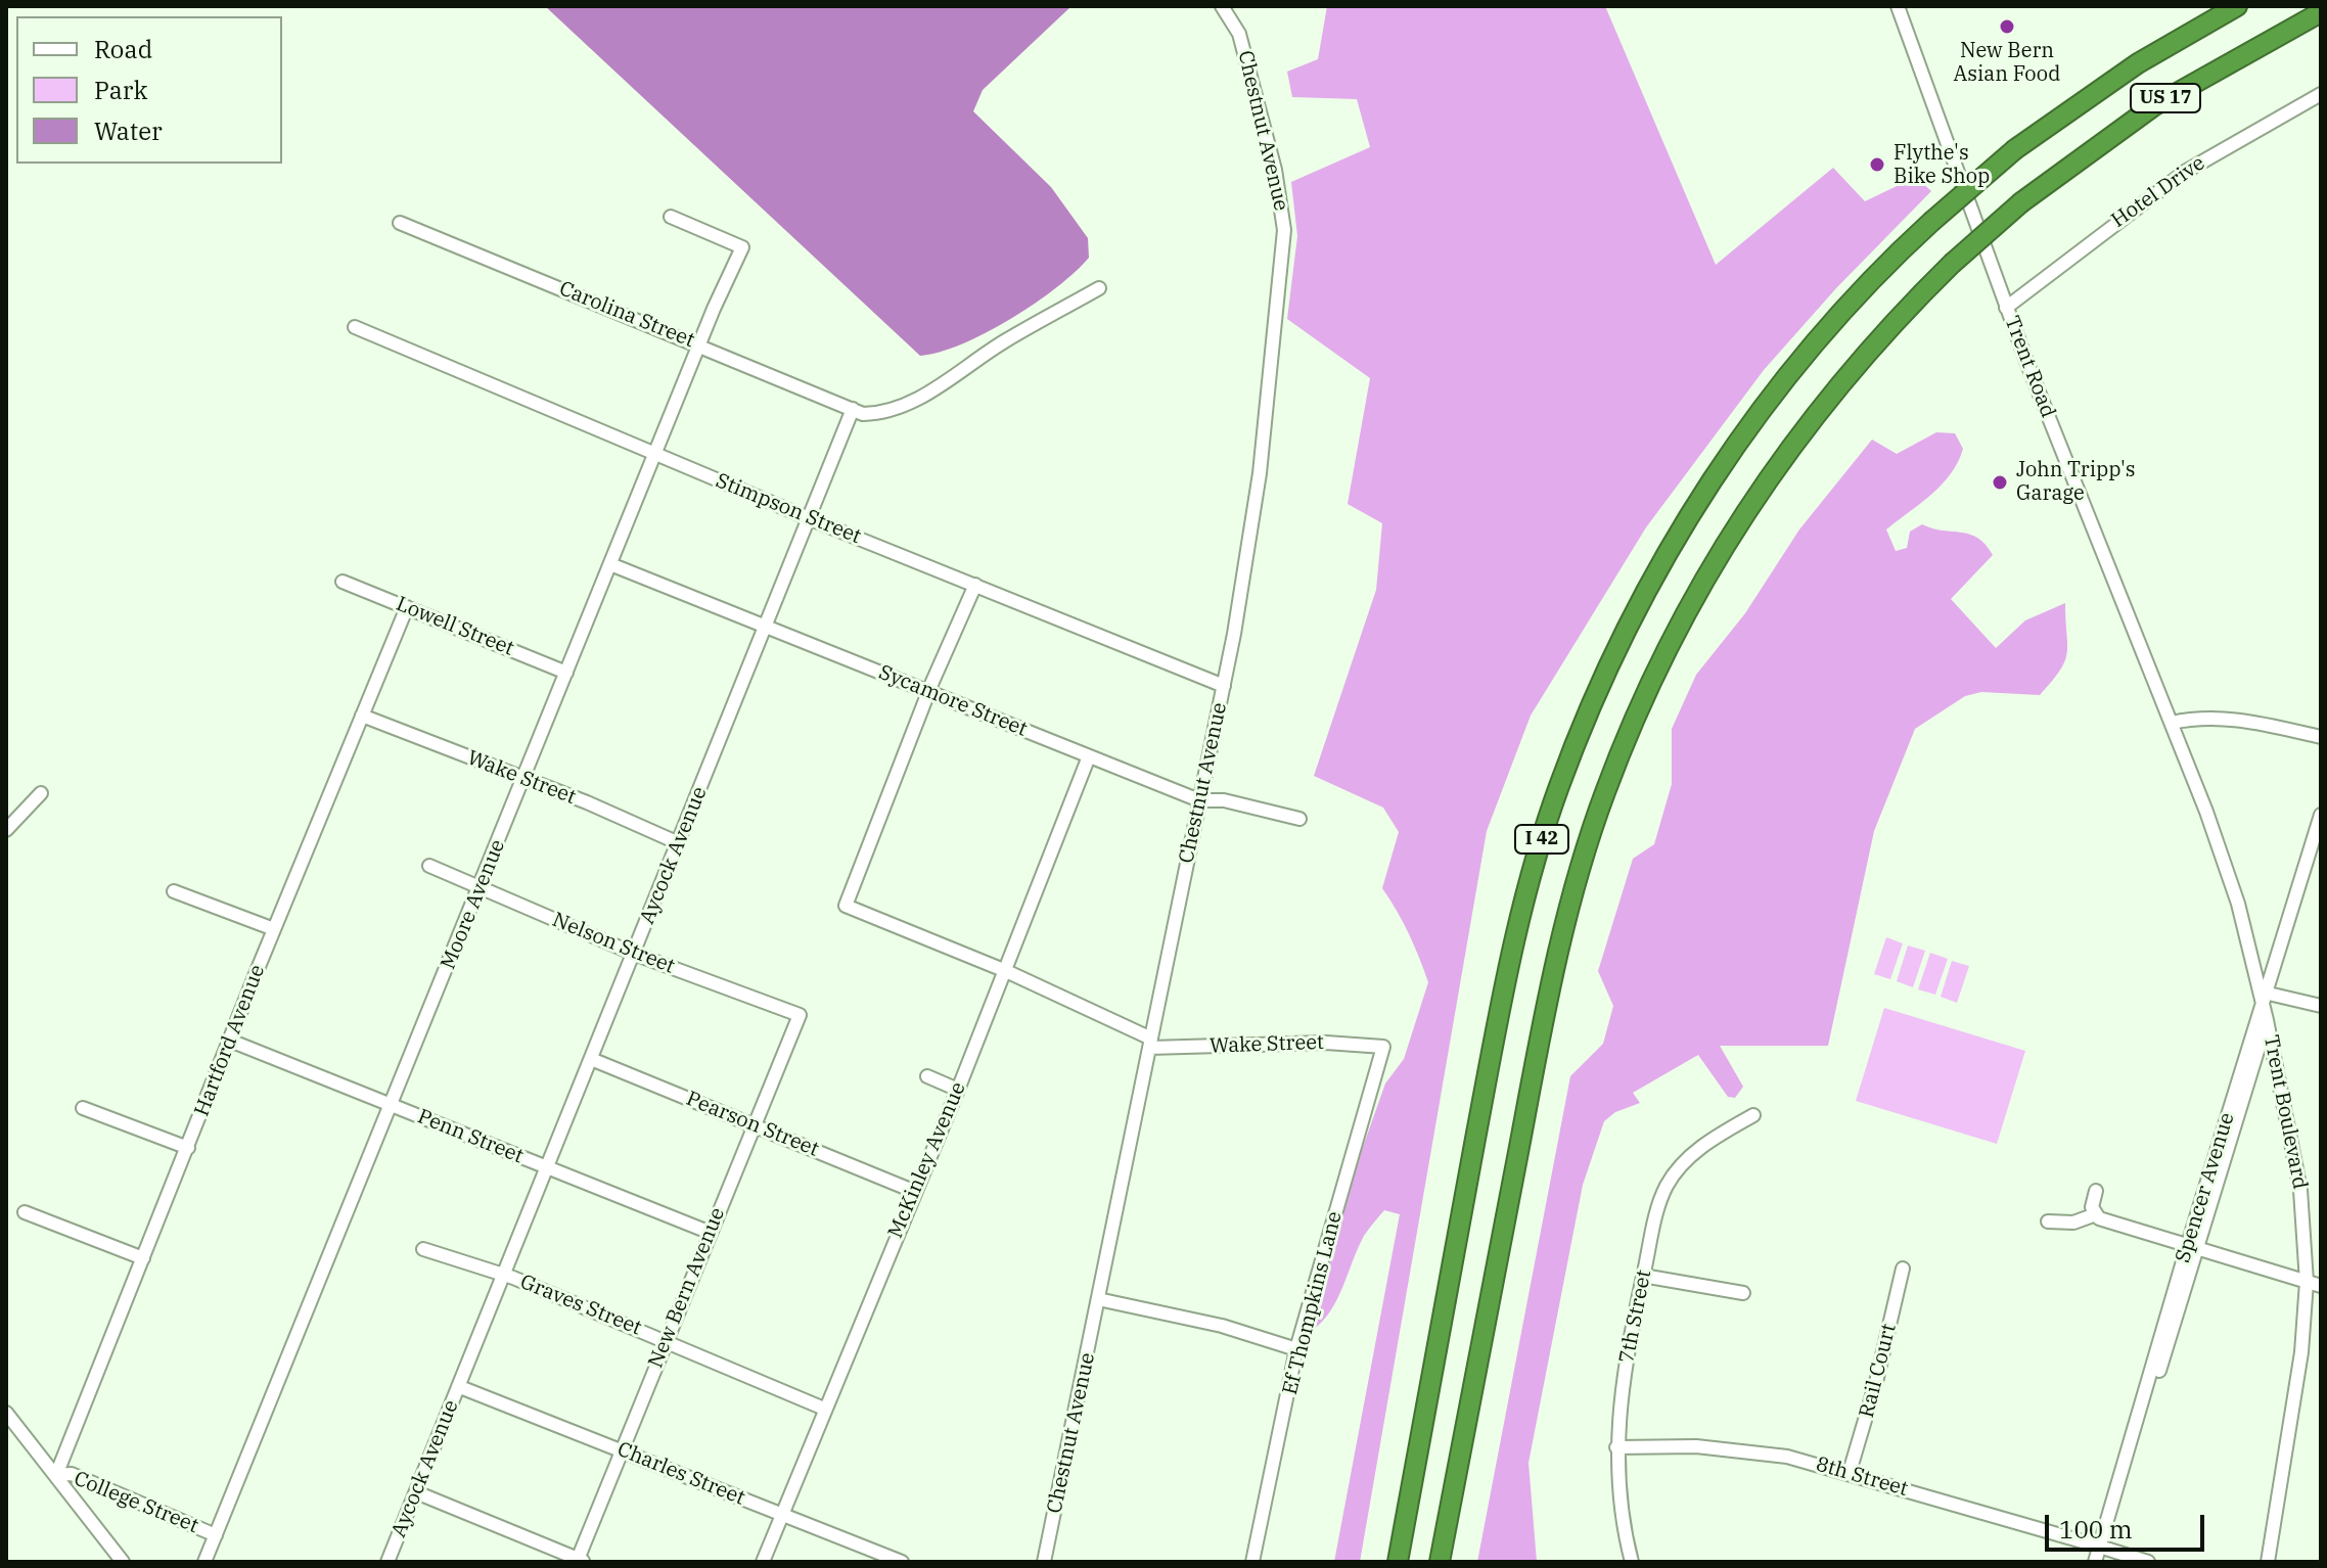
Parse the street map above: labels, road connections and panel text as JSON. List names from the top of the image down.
{
  "streets": {
    "highway": ["US 17", "I 42"],
    "street": [
      "Chestnut Avenue",
      "Hotel Drive",
      "Carolina Street",
      "Trent Road",
      "Stimpson Street",
      "Lowell Street",
      "Sycamore Street",
      "Wake Street",
      "Aycock Avenue",
      "Moore Avenue",
      "Nelson Street",
      "Hartford Avenue",
      "Trent Boulevard",
      "Pearson Street",
      "Penn Street",
      "McKinley Avenue",
      "Spencer Avenue",
      "New Bern Avenue",
      "Ef Thompkins Lane",
      "Graves Street",
      "7th Street",
      "Rail Court",
      "Charles Street",
      "8th Street",
      "College Street"
    ]
  },
  "crossings": [
    ["Chestnut Avenue", "Stimpson Street"],
    ["Chestnut Avenue", "Sycamore Street"],
    ["Chestnut Avenue", "Wake Street"],
    ["Hotel Drive", "Trent Road"],
    ["Carolina Street", "Aycock Avenue"],
    ["Carolina Street", "Moore Avenue"],
    ["Trent Road", "Trent Boulevard"],
    ["Stimpson Street", "Aycock Avenue"],
    ["Stimpson Street", "Moore Avenue"],
    ["Lowell Street", "Moore Avenue"],
    ["Lowell Street", "Hartford Avenue"],
    ["Sycamore Street", "Wake Street"],
    ["Sycamore Street", "Aycock Avenue"],
    ["Sycamore Street", "Moore Avenue"],
    ["Sycamore Street", "McKinley Avenue"],
    ["Wake Street", "Aycock Avenue"],
    ["Wake Street", "Moore Avenue"],
    ["Wake Street", "Hartford Avenue"],
    ["Wake Street", "McKinley Avenue"],
    ["Wake Street", "Ef Thompkins Lane"],
    ["Aycock Avenue", "Nelson Street"],
    ["Aycock Avenue", "Pearson Street"],
    ["Aycock Avenue", "Penn Street"],
    ["Aycock Avenue", "Graves Street"],
    ["Aycock Avenue", "Charles Street"],
    ["Moore Avenue", "Nelson Street"],
    ["Moore Avenue", "Penn Street"],
    ["Moore Avenue", "College Street"],
    ["Nelson Street", "New Bern Avenue"],
    ["Hartford Avenue", "Penn Street"],
    ["Hartford Avenue", "College Street"],
    ["Trent Boulevard", "Spencer Avenue"],
    ["Pearson Street", "McKinley Avenue"],
    ["Pearson Street", "New Bern Avenue"],
    ["Penn Street", "New Bern Avenue"],
    ["McKinley Avenue", "Graves Street"],
    ["McKinley Avenue", "Charles Street"],
    ["Spencer Avenue", "8th Street"],
    ["New Bern Avenue", "Graves Street"],
    ["New Bern Avenue", "Charles Street"],
    ["7th Street", "8th Street"],
    ["Rail Court", "8th Street"]
  ],
  "places": ["New Bern Asian Food", "Flythe's Bike Shop", "John Tripp's Garage"],
  "legend": ["Road", "Park", "Water"],
  "scale_bar": "100 m"
}
